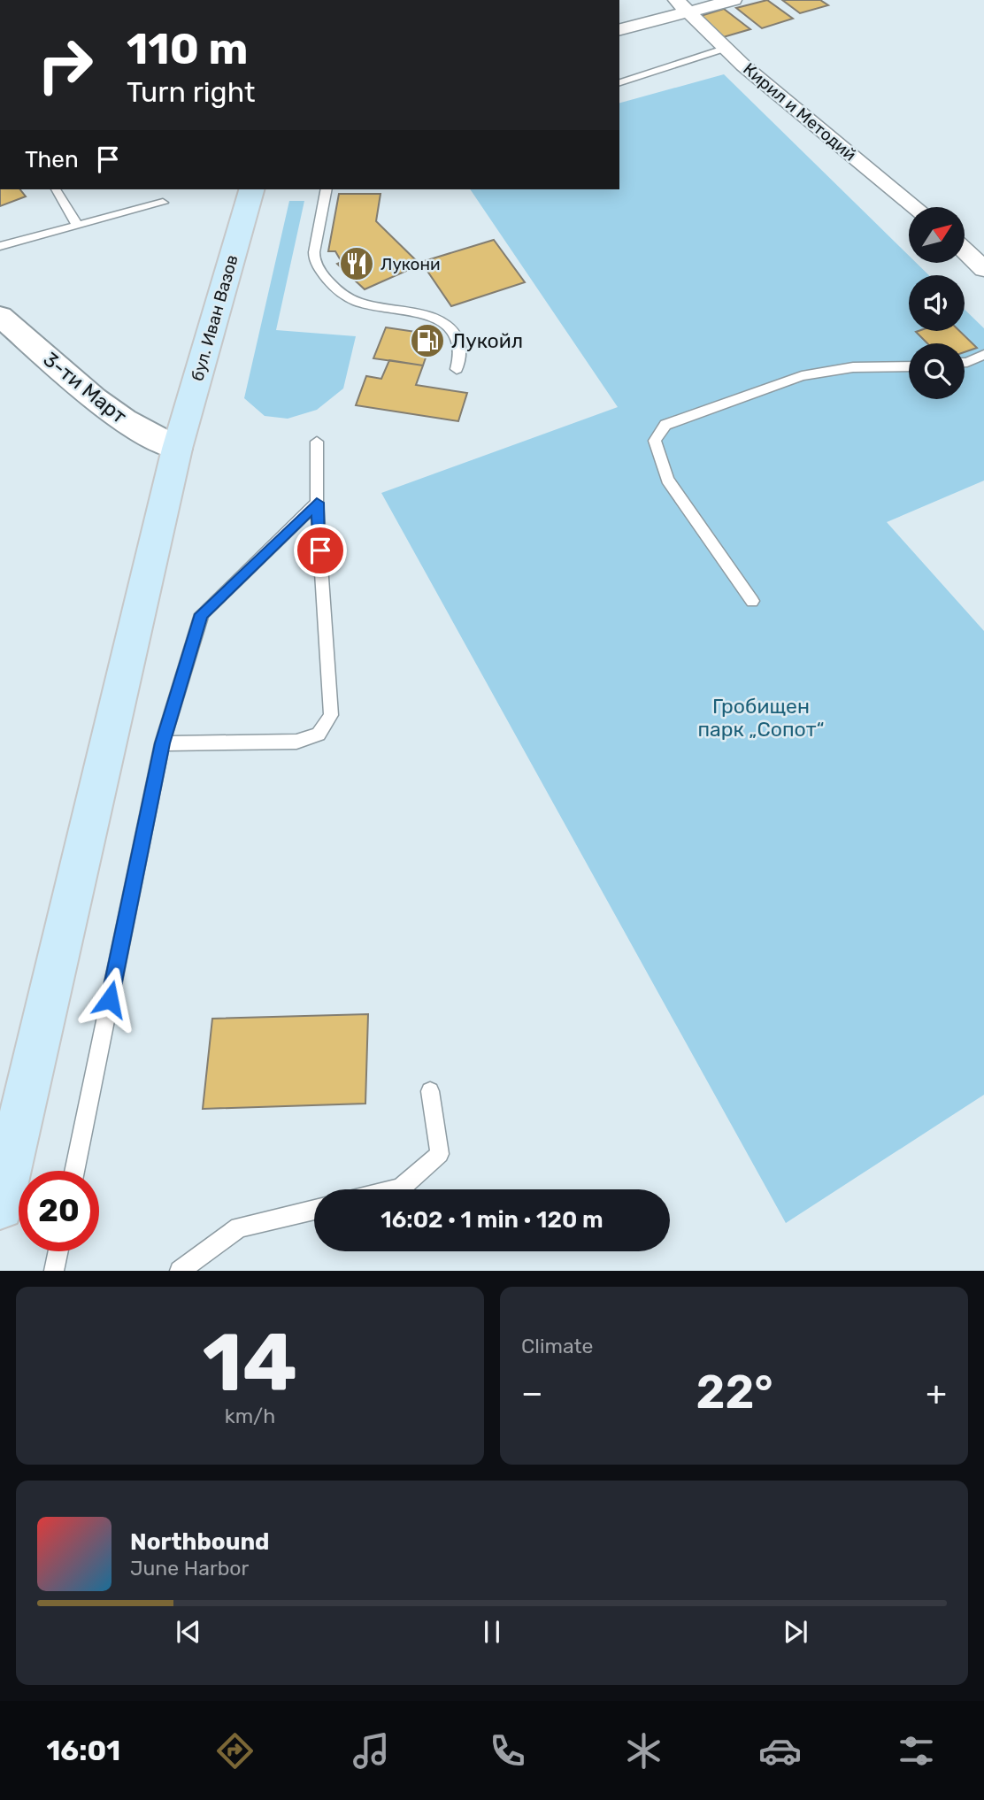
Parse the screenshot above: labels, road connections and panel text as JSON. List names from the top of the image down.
{
  "streets": {
    "main road": ["бул. Иван Вазов"],
    "street": ["Кирил и Методий", "3-ти Март"]
  },
  "crossings": [
    ["бул. Иван Вазов", "3-ти Март"]
  ],
  "parks": ["Гробищен парк „Сопот“"],
  "places": {
    "restaurant": ["Лукони"],
    "fuel station": ["Лукойл"]
  },
  "north": "top right",
  "page": {
    "turn": ["110 m", "Turn right"],
    "then": "Then",
    "limit": "20",
    "trip": "16:02 · 1 min · 120 m",
    "tile": [
      ["14", "km/h"],
      "Climate"
    ],
    "heat": ["−", "22°", "+"],
    "song": ["Northbound", "June Harbor"],
    "tabs": "16:01"
  }
}
